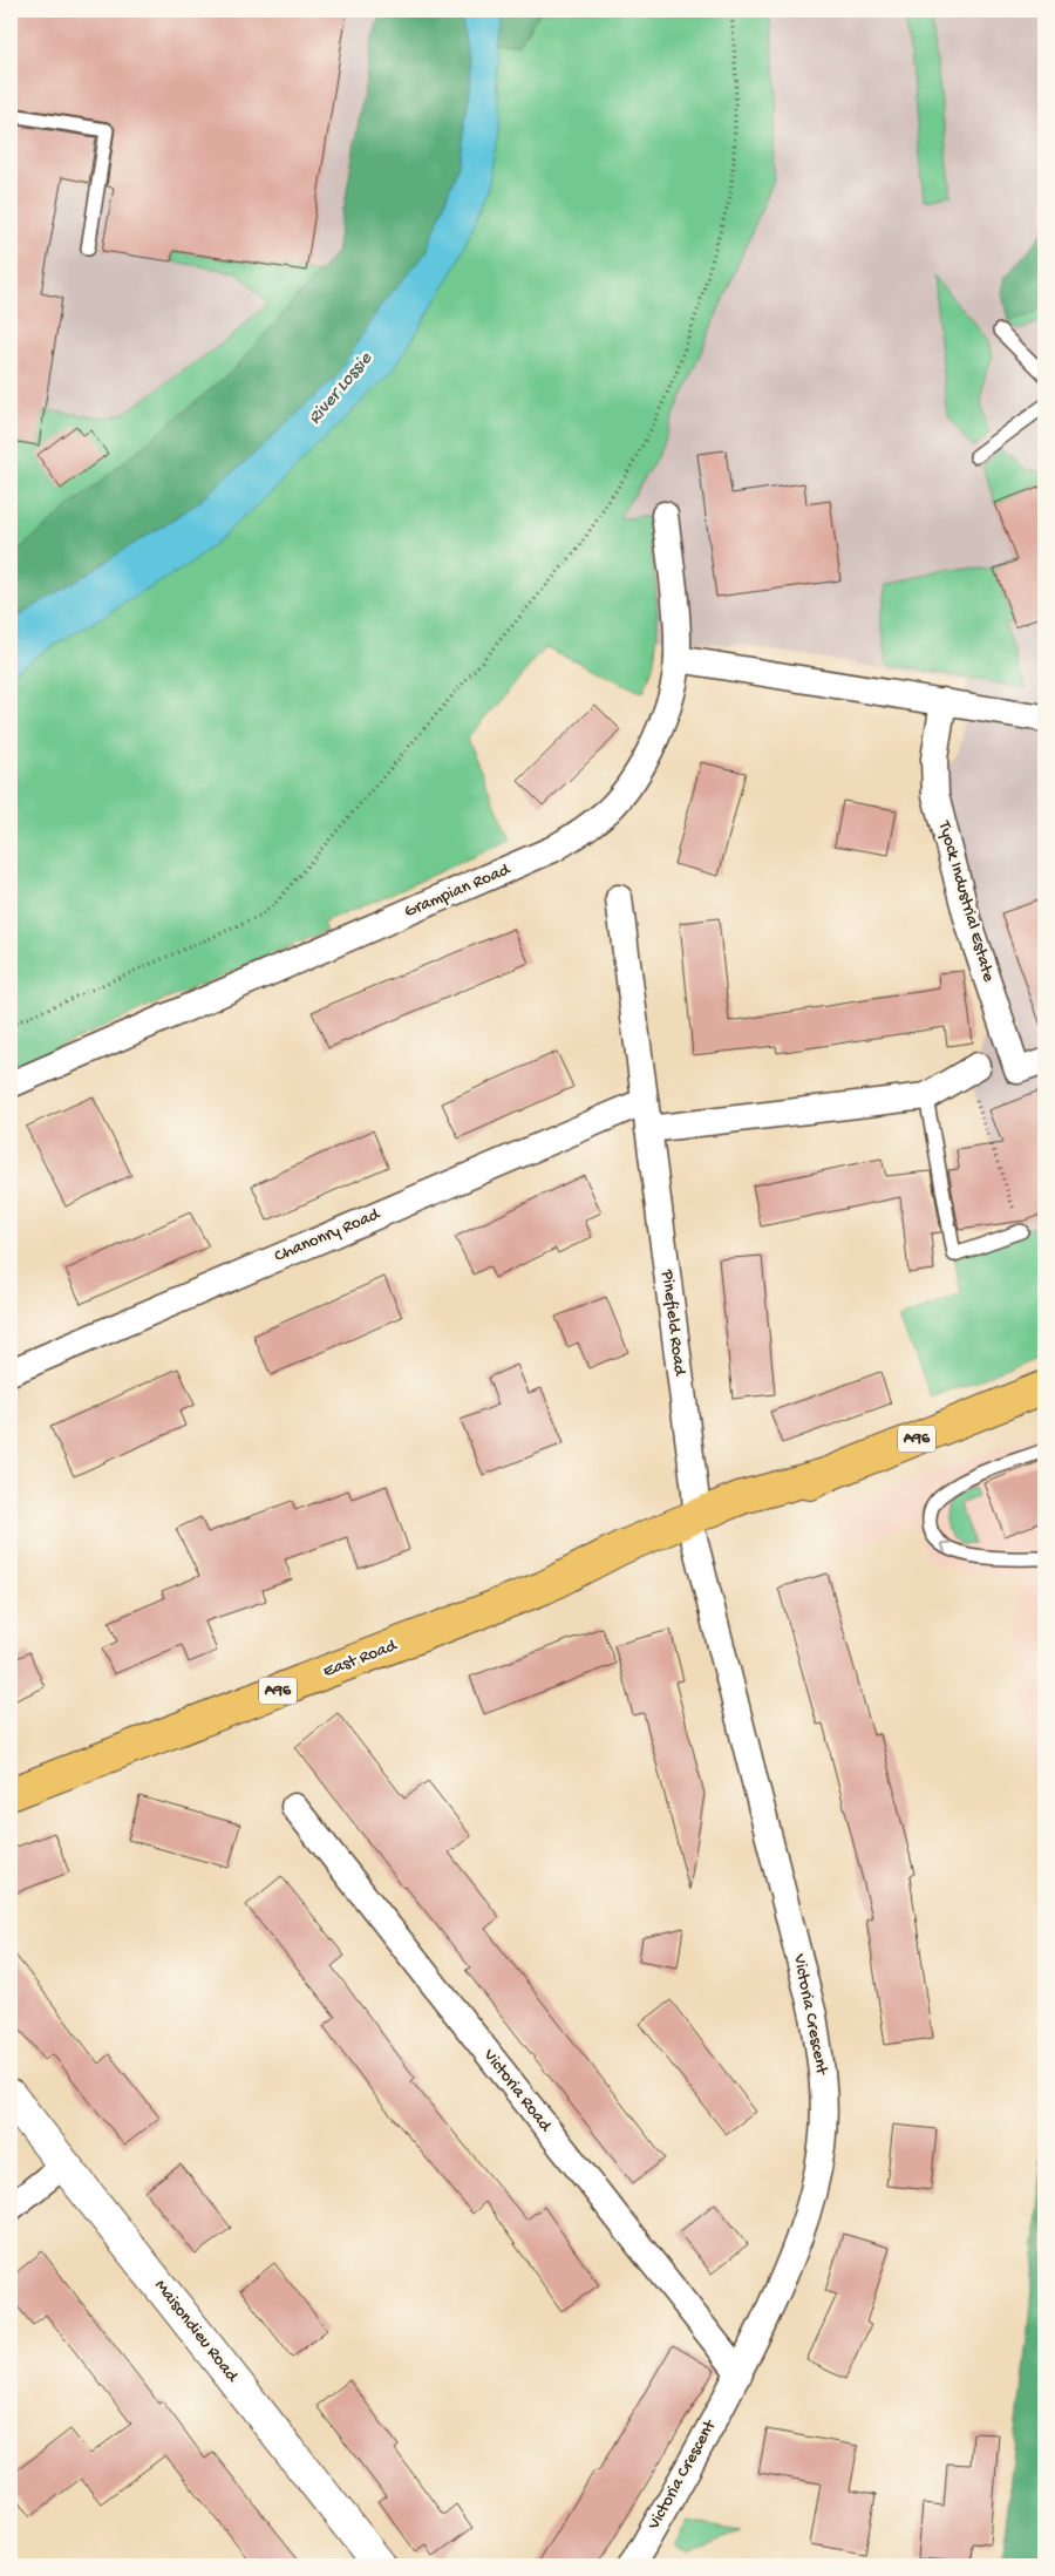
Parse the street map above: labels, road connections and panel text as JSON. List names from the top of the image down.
{
  "streets": {
    "highway": ["A96", "East Road"],
    "street": [
      "Grampian Road",
      "Tyock Industrial Estate",
      "Chanonry Road",
      "Pinefield Road",
      "Victoria Crescent",
      "Victoria Road",
      "Maisondieu Road"
    ]
  },
  "crossings": [
    ["Chanonry Road", "Pinefield Road"],
    ["Pinefield Road", "A96"],
    ["Pinefield Road", "East Road"],
    ["Pinefield Road", "Victoria Crescent"],
    ["A96", "East Road"],
    ["A96", "Victoria Crescent"],
    ["East Road", "Victoria Crescent"],
    ["Victoria Crescent", "Victoria Road"]
  ],
  "water": ["River Lossie"]
}
